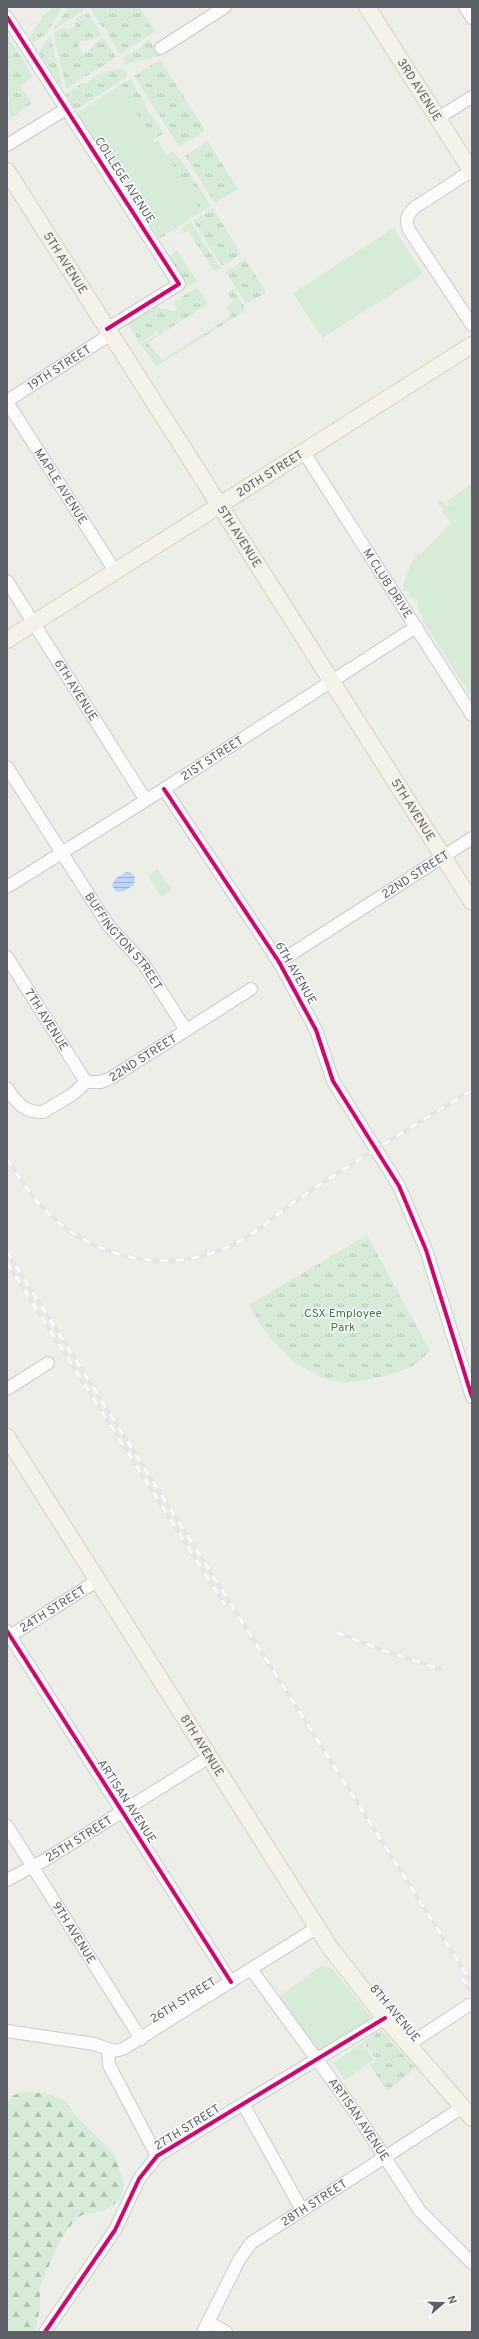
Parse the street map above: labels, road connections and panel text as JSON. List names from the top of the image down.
{
  "streets": {
    "main road": [
      "3RD AVENUE",
      "5TH AVENUE",
      "20TH STREET",
      "8TH AVENUE"
    ],
    "street": [
      "COLLEGE AVENUE",
      "19TH STREET",
      "MAPLE AVENUE",
      "M CLUB DRIVE",
      "6TH AVENUE",
      "21ST STREET",
      "22ND STREET",
      "BUFFINGTON STREET",
      "7TH AVENUE",
      "24TH STREET",
      "ARTISAN AVENUE",
      "25TH STREET",
      "9TH AVENUE",
      "26TH STREET",
      "27TH STREET",
      "28TH STREET"
    ]
  },
  "crossings": [
    ["COLLEGE AVENUE", "5TH AVENUE"],
    ["COLLEGE AVENUE", "19TH STREET"],
    ["5TH AVENUE", "19TH STREET"],
    ["5TH AVENUE", "20TH STREET"],
    ["5TH AVENUE", "21ST STREET"],
    ["5TH AVENUE", "22ND STREET"],
    ["19TH STREET", "MAPLE AVENUE"],
    ["20TH STREET", "MAPLE AVENUE"],
    ["20TH STREET", "M CLUB DRIVE"],
    ["20TH STREET", "6TH AVENUE"],
    ["M CLUB DRIVE", "21ST STREET"],
    ["6TH AVENUE", "21ST STREET"],
    ["6TH AVENUE", "22ND STREET"],
    ["21ST STREET", "BUFFINGTON STREET"],
    ["22ND STREET", "BUFFINGTON STREET"],
    ["22ND STREET", "7TH AVENUE"],
    ["24TH STREET", "8TH AVENUE"],
    ["24TH STREET", "ARTISAN AVENUE"],
    ["8TH AVENUE", "25TH STREET"],
    ["8TH AVENUE", "26TH STREET"],
    ["8TH AVENUE", "27TH STREET"],
    ["8TH AVENUE", "28TH STREET"],
    ["ARTISAN AVENUE", "25TH STREET"],
    ["ARTISAN AVENUE", "26TH STREET"],
    ["ARTISAN AVENUE", "27TH STREET"],
    ["ARTISAN AVENUE", "28TH STREET"],
    ["25TH STREET", "9TH AVENUE"],
    ["9TH AVENUE", "26TH STREET"]
  ],
  "parks": ["CSX Employee Park"],
  "north": "right"
}
